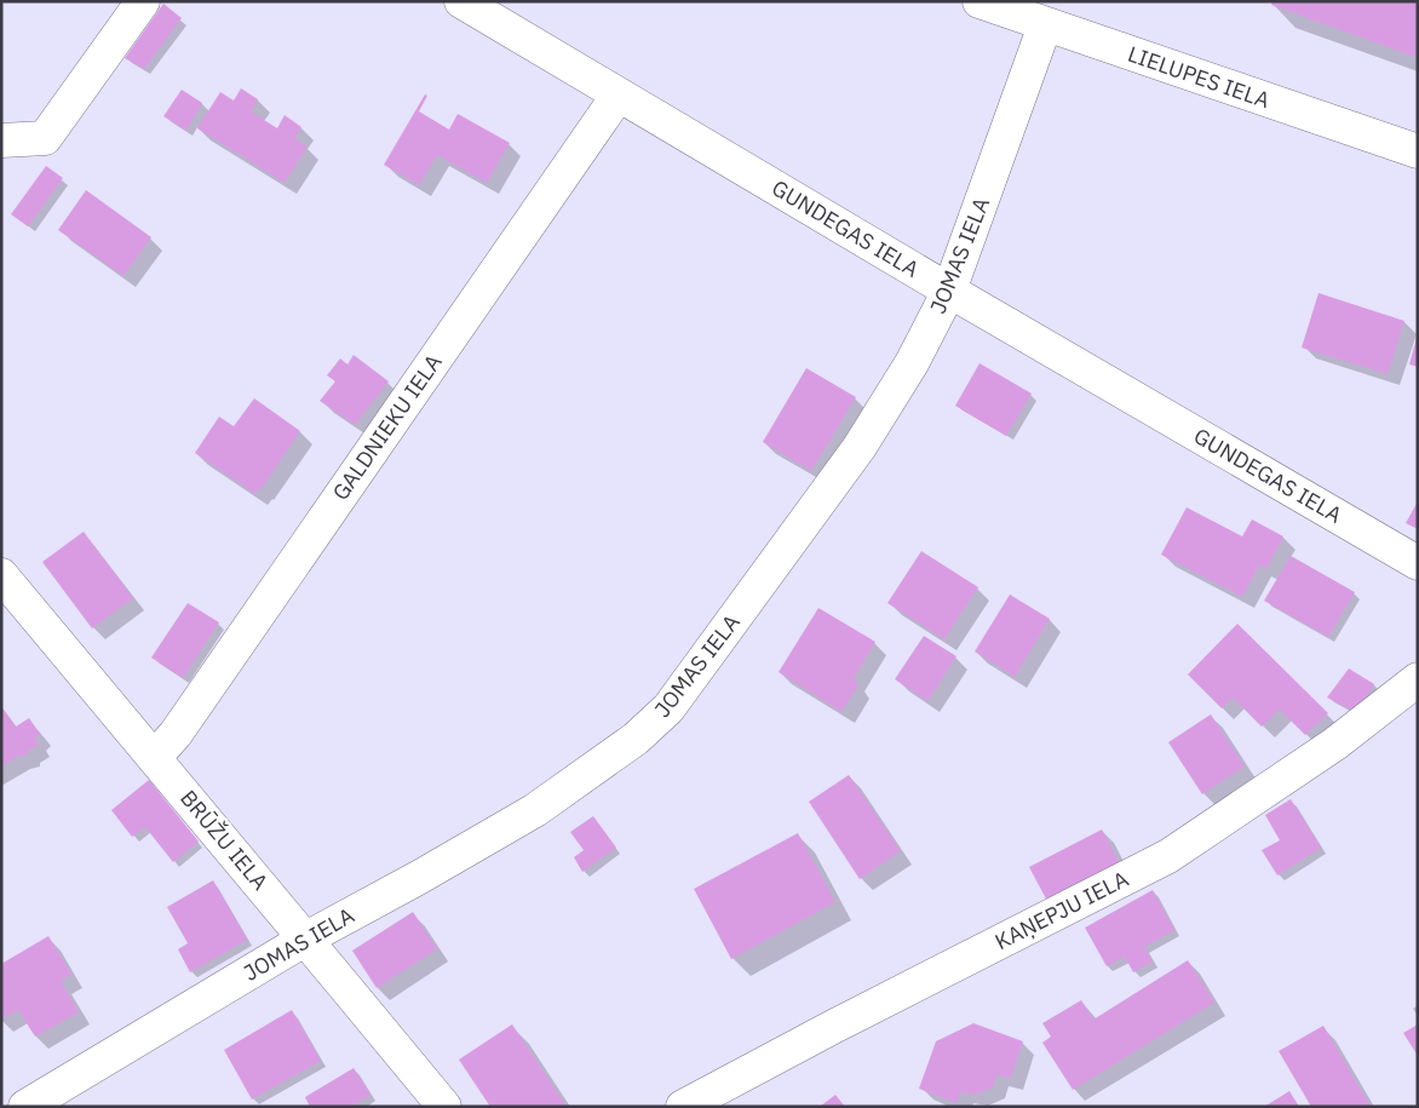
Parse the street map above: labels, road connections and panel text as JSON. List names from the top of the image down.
{
  "streets": {
    "street": [
      "LIELUPES IELA",
      "GUNDEGAS IELA",
      "JOMAS IELA",
      "GALDNIEKU IELA",
      "BRŪŽU IELA",
      "KAŅEPJU IELA"
    ]
  },
  "crossings": [
    ["LIELUPES IELA", "JOMAS IELA"],
    ["GUNDEGAS IELA", "JOMAS IELA"],
    ["GUNDEGAS IELA", "GALDNIEKU IELA"],
    ["JOMAS IELA", "BRŪŽU IELA"],
    ["GALDNIEKU IELA", "BRŪŽU IELA"]
  ]
}
